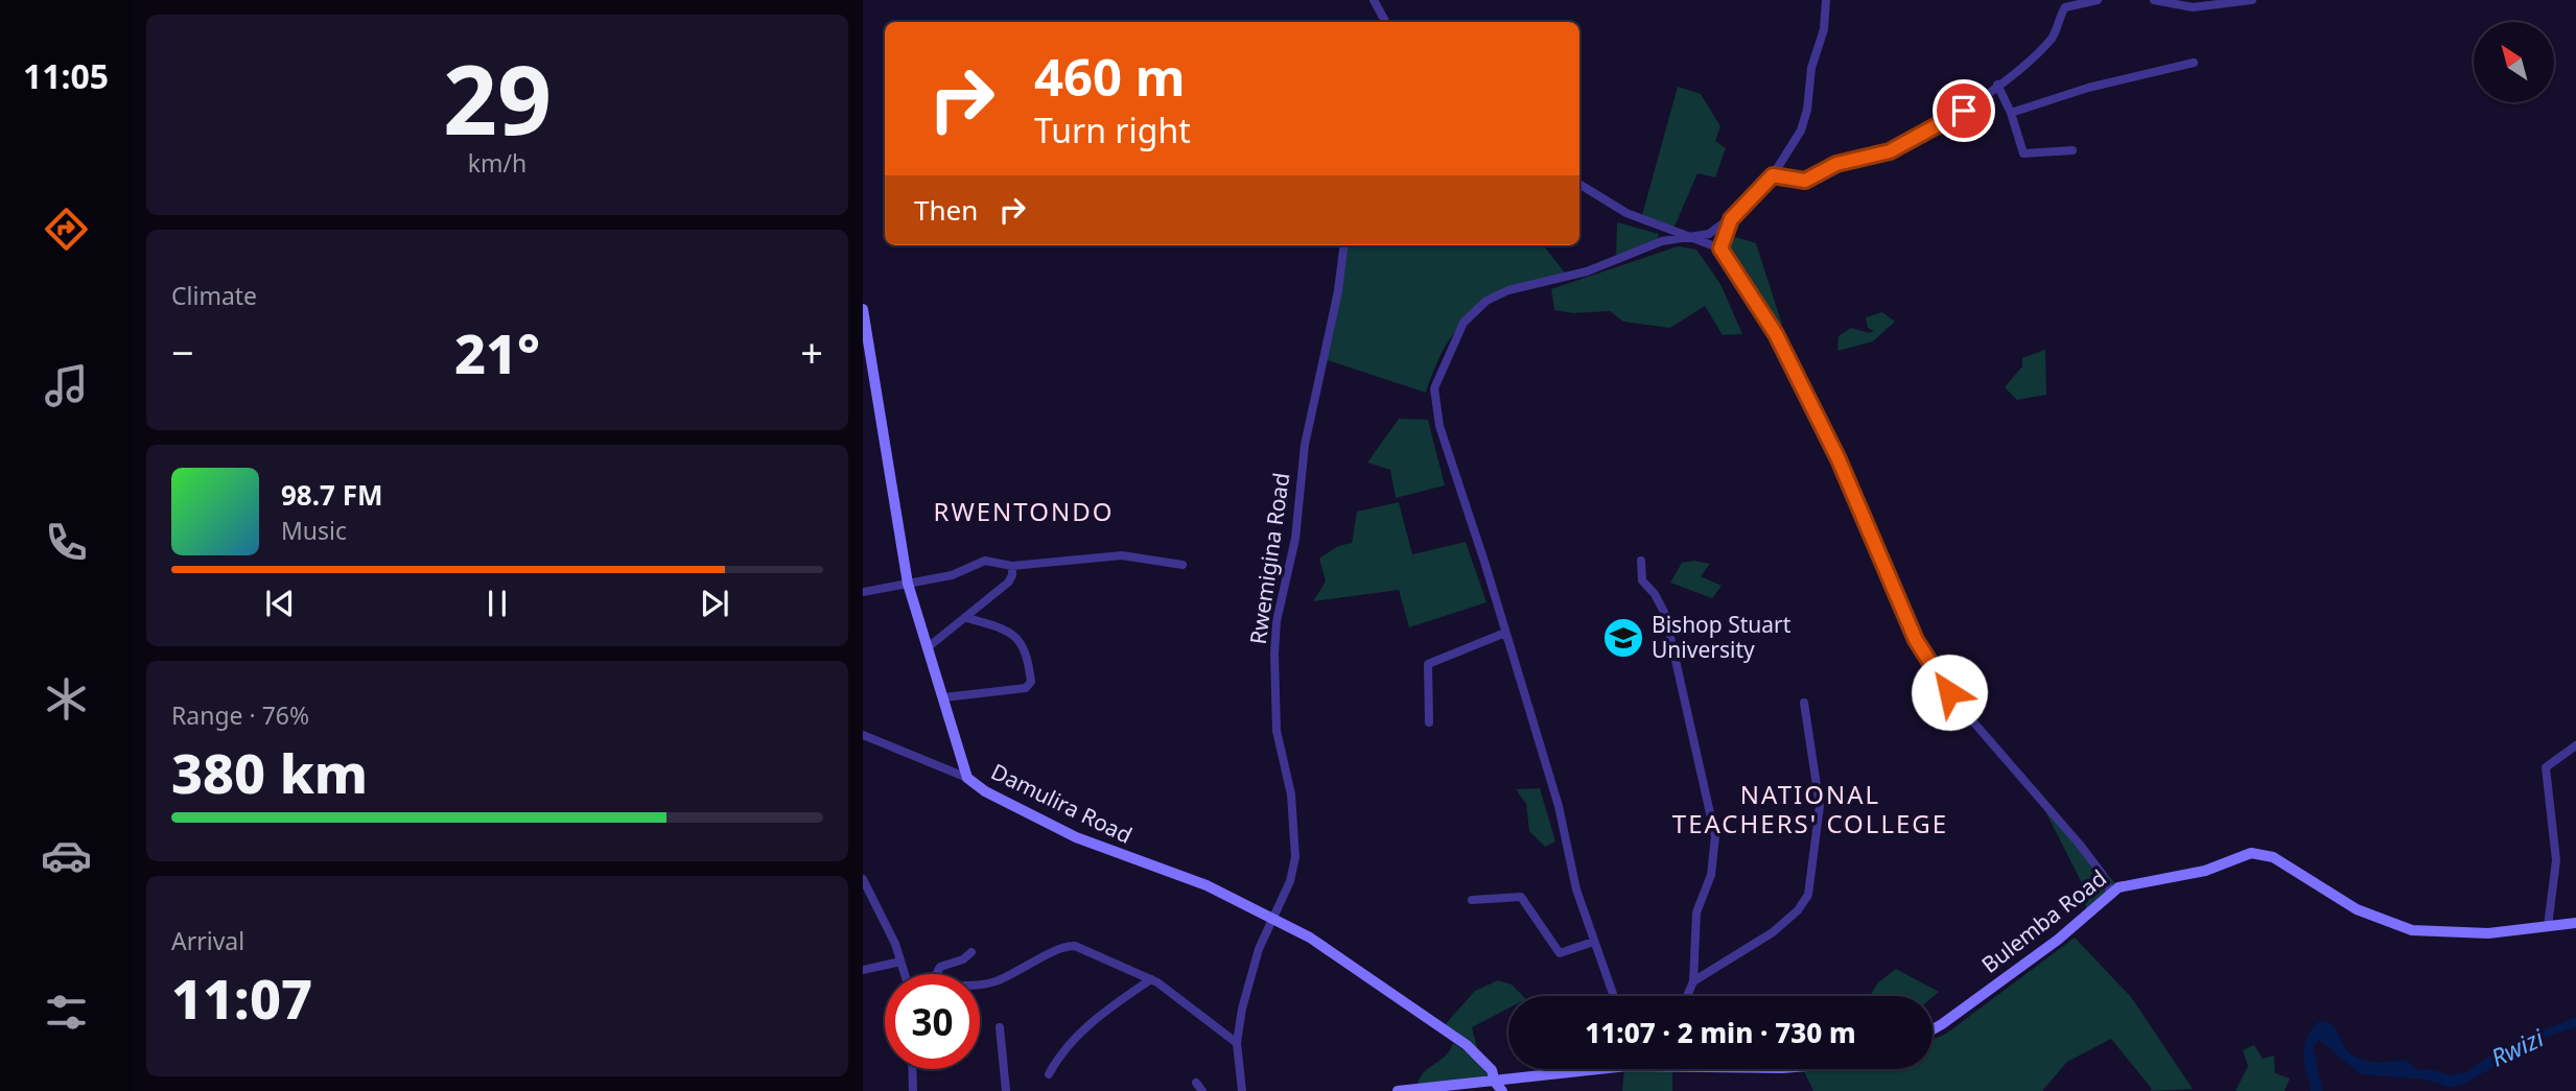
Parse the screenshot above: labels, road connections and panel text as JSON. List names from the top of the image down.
{
  "streets": {
    "main road": ["Damulira Road", "Bulemba Road"],
    "street": ["Rwemigina Road"]
  },
  "crossings": [
    ["Rwemigina Road", "Damulira Road"]
  ],
  "districts": ["RWENTONDO", "NATIONAL TEACHERS' COLLEGE"],
  "water": ["Rwizi"],
  "places": {
    "school or university": ["Bishop Stuart University"]
  },
  "north": "top left",
  "page": {
    "tabs": "11:05",
    "tile": [
      ["29", "km/h"],
      "Climate",
      ["Range · 76%", "380 km"],
      ["Arrival", "11:07"]
    ],
    "turn": ["460 m", "Turn right"],
    "then": "Then",
    "heat": ["−", "21°", "+"],
    "song": ["98.7 FM", "Music"],
    "limit": "30",
    "trip": "11:07 · 2 min · 730 m"
  }
}
